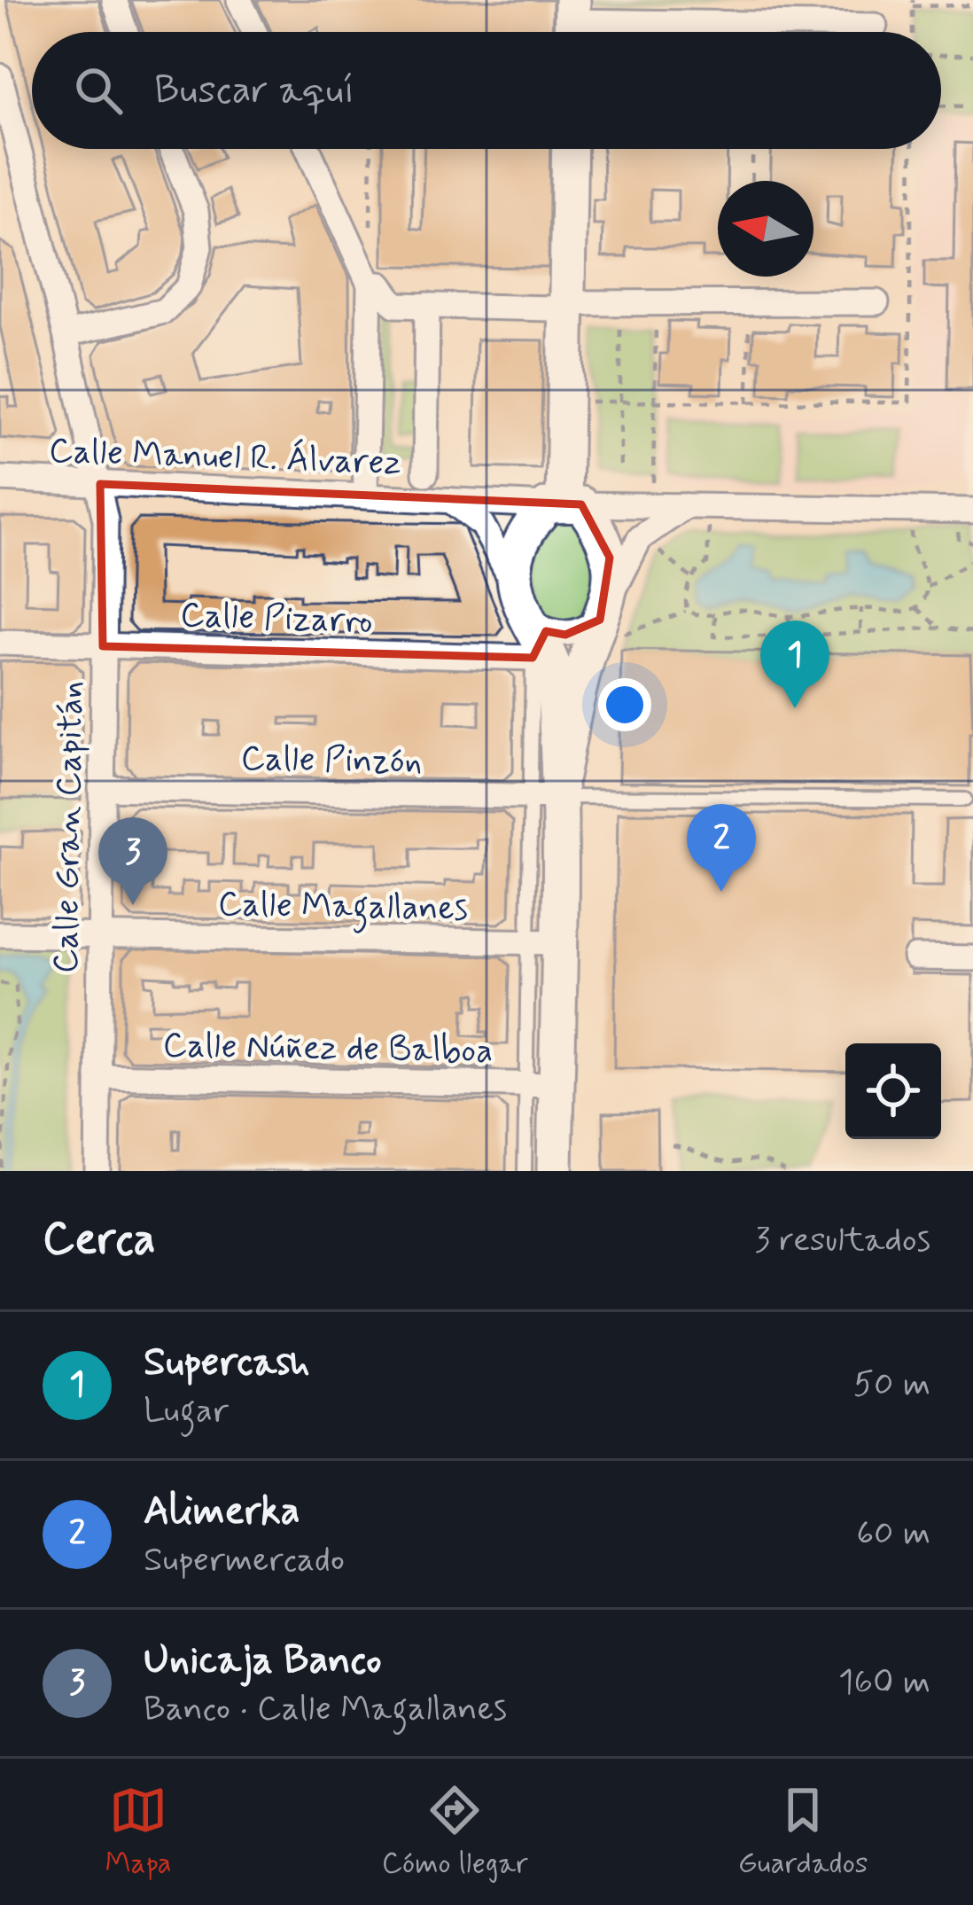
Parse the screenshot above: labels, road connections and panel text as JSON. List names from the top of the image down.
{
  "streets": {
    "street": [
      "Calle Manuel R. Álvarez",
      "Calle Pizarro",
      "Calle Pinzón",
      "Calle Gran Capitán",
      "Calle Magallanes",
      "Calle Núñez de Balboa"
    ]
  },
  "crossings": [
    ["Calle Manuel R. Álvarez", "Calle Pizarro"],
    ["Calle Manuel R. Álvarez", "Calle Gran Capitán"],
    ["Calle Pizarro", "Calle Gran Capitán"],
    ["Calle Pinzón", "Calle Gran Capitán"],
    ["Calle Gran Capitán", "Calle Magallanes"],
    ["Calle Gran Capitán", "Calle Núñez de Balboa"]
  ],
  "north": "left",
  "page": {
    "search": "Buscar aquí",
    "pins": ["1", "2", "3"],
    "heading": ["Cerca", "3 resultados"],
    "list": [
      {
        "mark": "1",
        "name": "Supercash",
        "note": "Lugar",
        "value": "50 m"
      },
      {
        "mark": "2",
        "name": "Alimerka",
        "note": "Supermercado",
        "value": "60 m"
      },
      {
        "mark": "3",
        "name": "Unicaja Banco",
        "note": "Banco · Calle Magallanes",
        "value": "160 m"
      }
    ],
    "nav": ["Mapa", "Cómo llegar", "Guardados"]
  }
}
